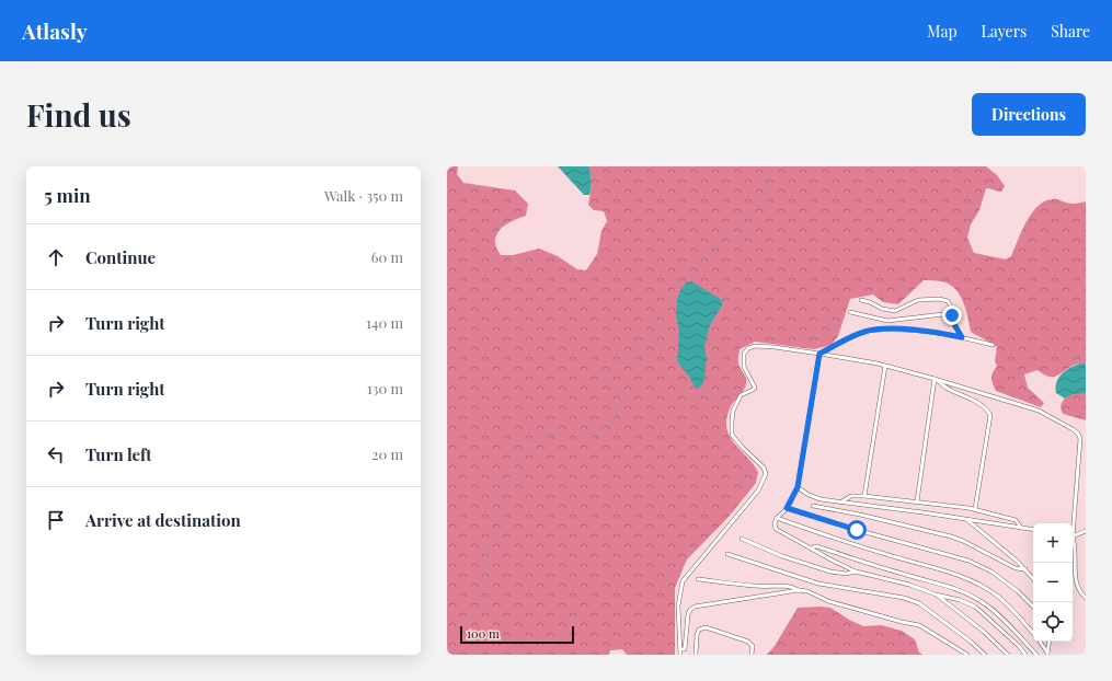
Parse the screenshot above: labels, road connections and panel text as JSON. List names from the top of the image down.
{
  "scale_bar": "100 m",
  "page": {
    "header": "Atlasly",
    "nav": ["Map", "Layers", "Share"],
    "buttons": "Directions",
    "title": "Find us",
    "heading": ["5 min", "Walk · 350 m"],
    "list": [
      ["Continue", "60 m"],
      ["Turn right", "140 m"],
      ["Turn right", "130 m"],
      ["Turn left", "20 m"],
      "Arrive at destination"
    ],
    "map_buttons": ["+", "−"],
    "scale": "100 m"
  }
}
